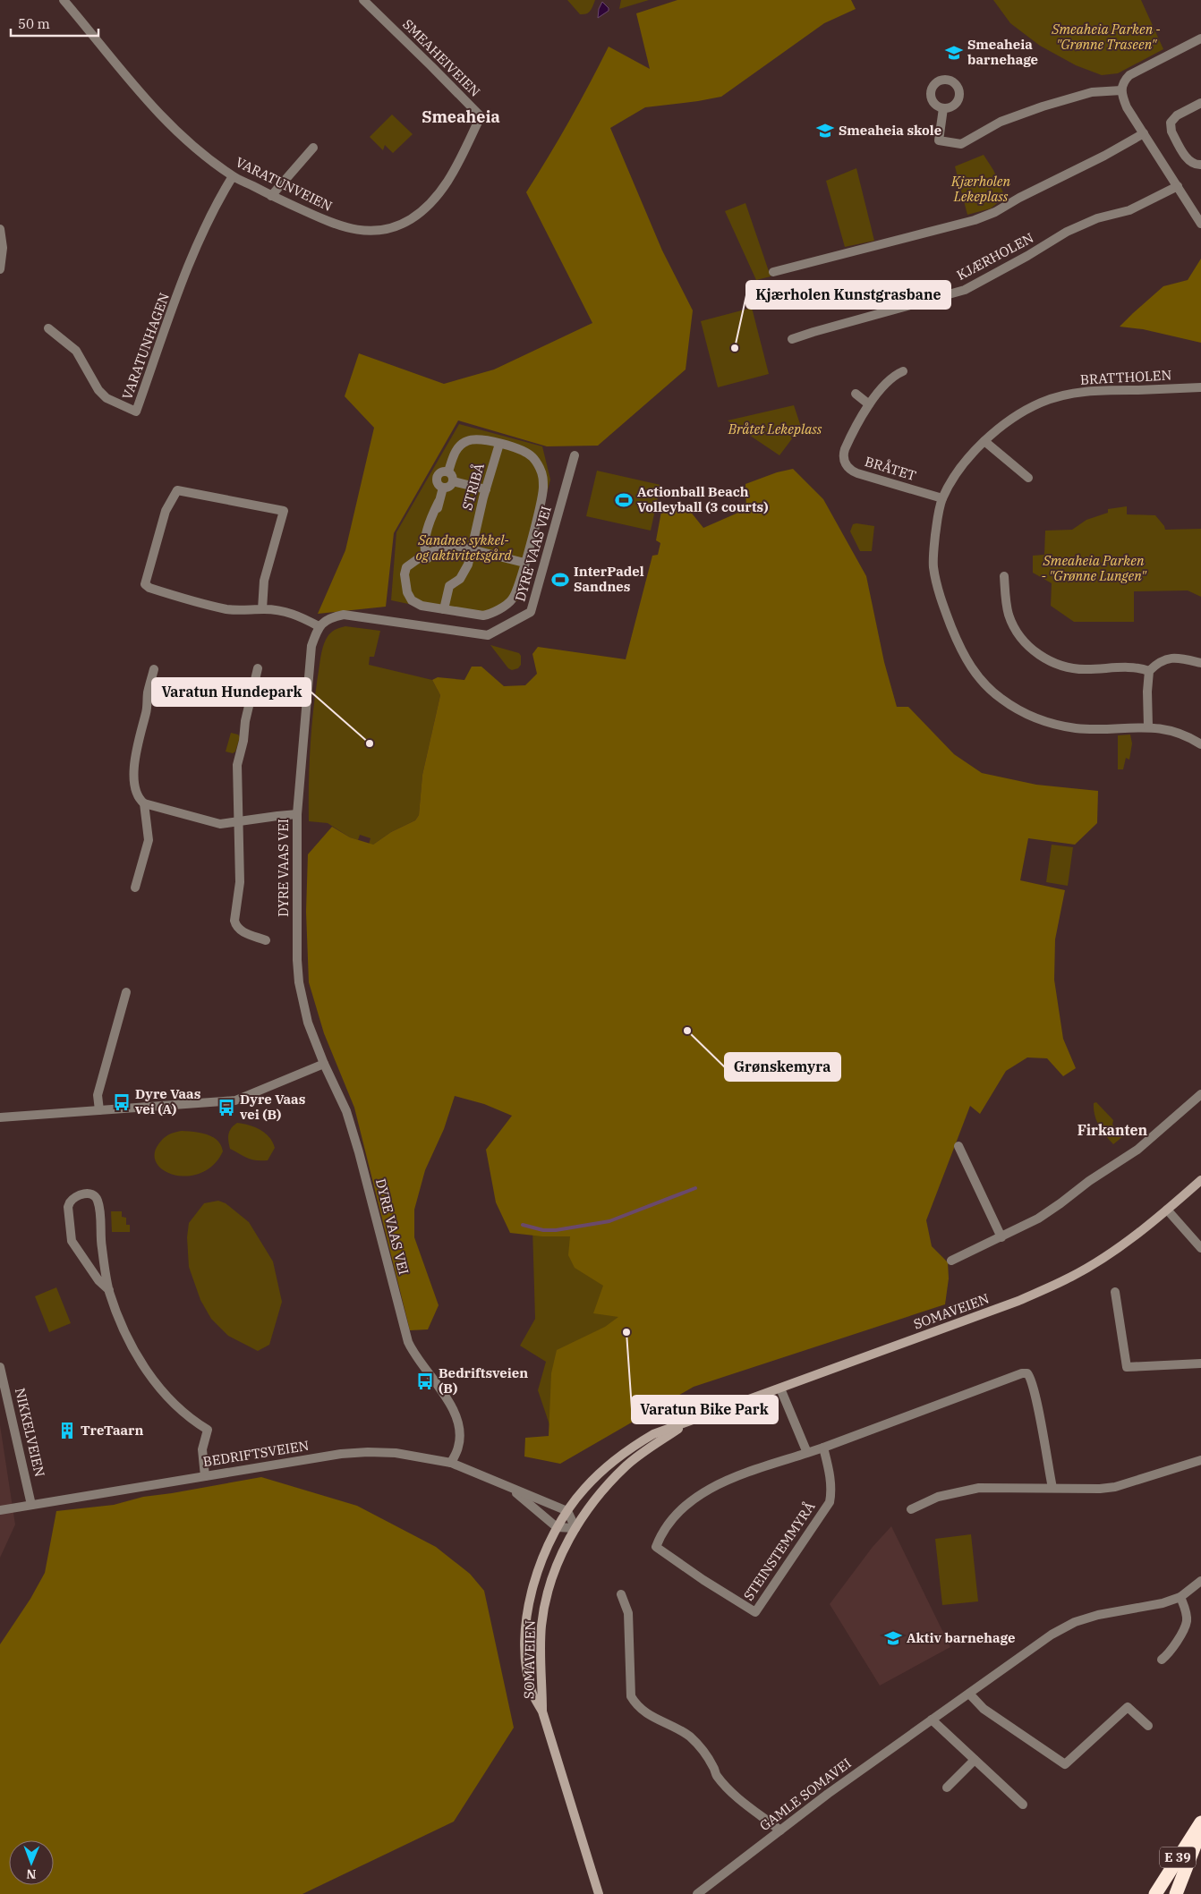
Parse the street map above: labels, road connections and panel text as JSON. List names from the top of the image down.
{
  "streets": {
    "highway": ["E 39"],
    "main road": ["SOMAVEIEN"],
    "street": [
      "SMEAHEIVEIEN",
      "VARATUNVEIEN",
      "KJÆRHOLEN",
      "VARATUNHAGEN",
      "BRATTHOLEN",
      "BRÅTET",
      "STRIBÅ",
      "DYRE VAAS VEI",
      "NIKKELVEIEN",
      "BEDRIFTSVEIEN",
      "STEINSTEMMYRÅ",
      "GAMLE SOMAVEI"
    ]
  },
  "crossings": [
    ["SMEAHEIVEIEN", "VARATUNVEIEN"],
    ["VARATUNVEIEN", "VARATUNHAGEN"],
    ["BRATTHOLEN", "BRÅTET"],
    ["DYRE VAAS VEI", "BEDRIFTSVEIEN"],
    ["SOMAVEIEN", "BEDRIFTSVEIEN"],
    ["NIKKELVEIEN", "BEDRIFTSVEIEN"]
  ],
  "districts": ["Smeaheia", "Firkanten"],
  "parks": [
    "Smeaheia Parken - \"Grønne Traseen\"",
    "Kjærholen Lekeplass",
    "Bråtet Lekeplass",
    "Sandnes sykkel- og aktivitetsgård",
    "Smeaheia Parken - \"Grønne Lungen\""
  ],
  "places": {
    "school or university": ["Smeaheia barnehage", "Smeaheia skole", "Aktiv barnehage"],
    "other": [
      "Kjærholen Kunstgrasbane",
      "Varatun Hundepark",
      "Grønskemyra",
      "Varatun Bike Park"
    ],
    "sports": ["Actionball Beach Volleyball (3 courts)", "InterPadel Sandnes"],
    "bus stop": ["Dyre Vaas vei (A)", "Dyre Vaas vei (B)", "Bedriftsveien (B)"],
    "building": ["TreTaarn"]
  },
  "scale_bar": "50 m",
  "north": "bottom"
}
